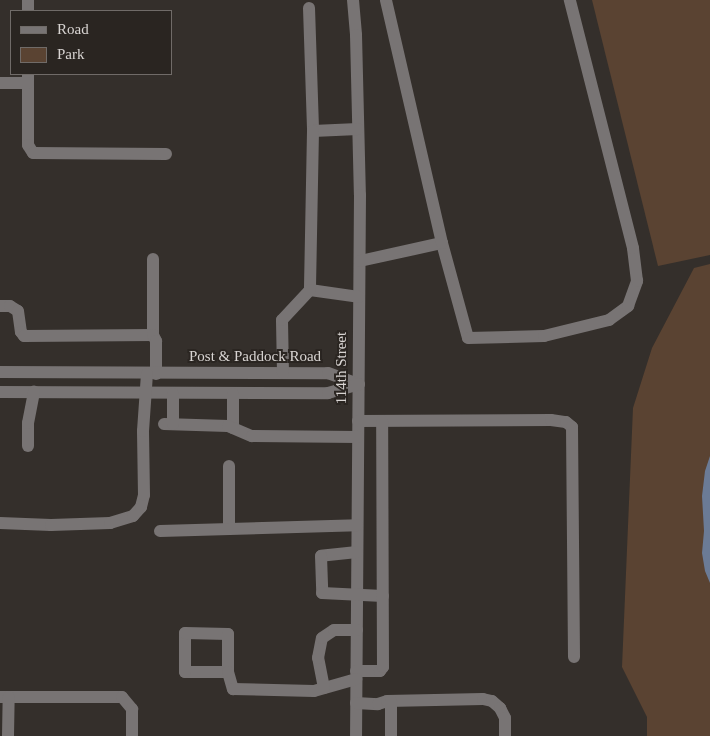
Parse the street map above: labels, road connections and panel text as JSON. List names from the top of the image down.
{
  "streets": {
    "street": ["Post & Paddock Road", "114th Street"]
  },
  "crossings": [
    ["Post & Paddock Road", "114th Street"]
  ],
  "legend": ["Road", "Park"]
}
